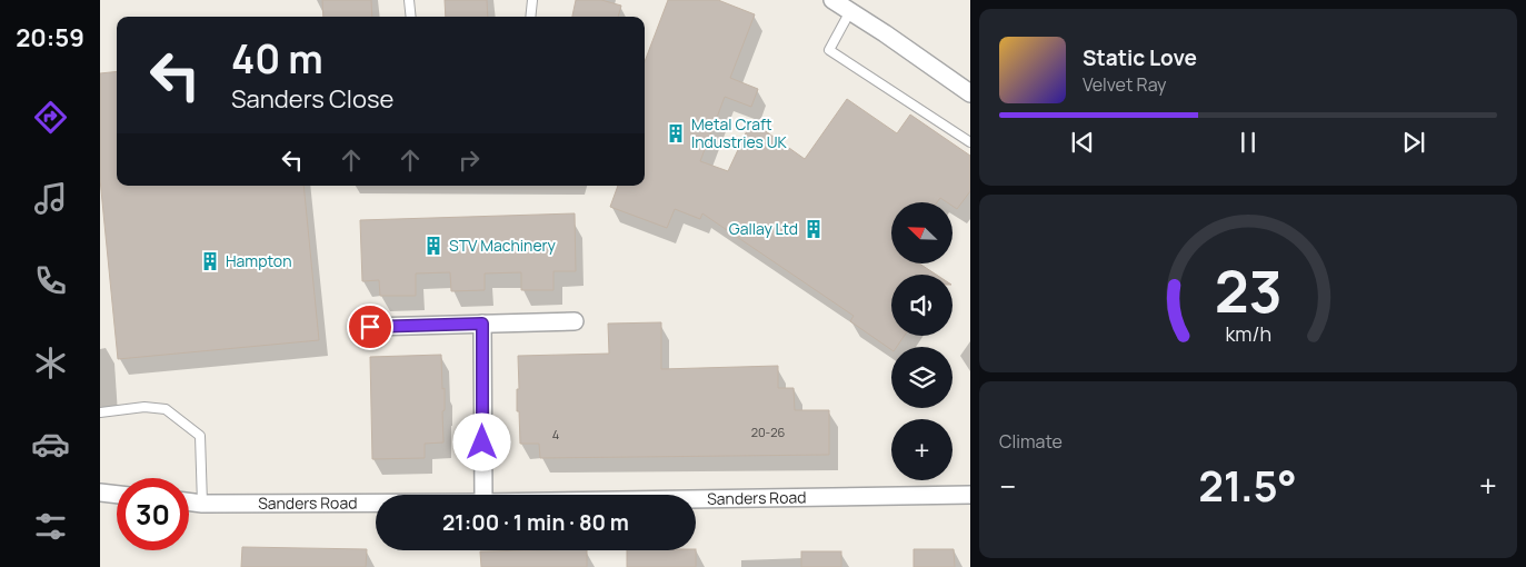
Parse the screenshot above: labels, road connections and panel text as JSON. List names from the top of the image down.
{
  "streets": {
    "street": ["Sanders Road"]
  },
  "places": {
    "building": [
      "Metal Craft Industries UK",
      "Gallay Ltd",
      "STV Machinery",
      "Hampton"
    ]
  },
  "house_numbers": ["20-26", "4"],
  "north": "top left",
  "page": {
    "tabs": "20:59",
    "turn": ["40 m", "Sanders Close"],
    "song": ["Static Love", "Velvet Ray"],
    "map_buttons": "+",
    "tile": "Climate",
    "heat": ["−", "21.5°", "+"],
    "limit": "30",
    "trip": "21:00 · 1 min · 80 m",
    "gauge": ["23", "km/h"]
  }
}
